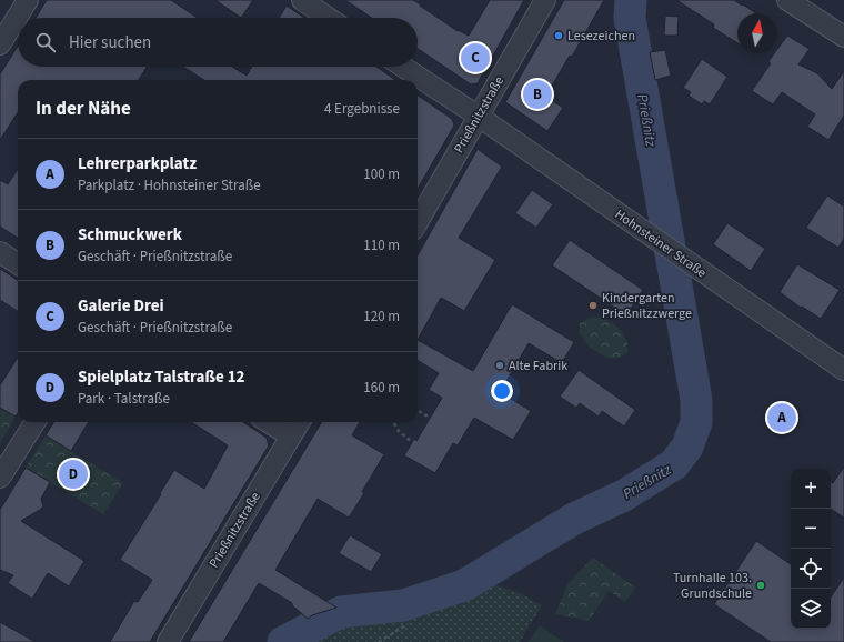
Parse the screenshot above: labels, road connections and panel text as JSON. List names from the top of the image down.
{
  "streets": {
    "street": ["Prießnitzstraße", "Hohnsteiner Straße"]
  },
  "crossings": [
    ["Prießnitzstraße", "Hohnsteiner Straße"]
  ],
  "water": ["Prießnitz"],
  "places": [
    "Lesezeichen",
    "Kindergarten Prießnitzzwerge",
    "Alte Fabrik",
    "Turnhalle 103. Grundschule"
  ],
  "north": "top",
  "page": {
    "search": "Hier suchen",
    "pins": [
      "C",
      "B",
      "A",
      "D"
    ],
    "heading": ["In der Nähe", "4 Ergebnisse"],
    "list": [
      {
        "mark": "A",
        "name": "Lehrerparkplatz",
        "note": "Parkplatz · Hohnsteiner Straße",
        "value": "100 m"
      },
      {
        "mark": "B",
        "name": "Schmuckwerk",
        "note": "Geschäft · Prießnitzstraße",
        "value": "110 m"
      },
      {
        "mark": "C",
        "name": "Galerie Drei",
        "note": "Geschäft · Prießnitzstraße",
        "value": "120 m"
      },
      {
        "mark": "D",
        "name": "Spielplatz Talstraße 12",
        "note": "Park · Talstraße",
        "value": "160 m"
      }
    ],
    "map_buttons": ["+", "−"]
  }
}
